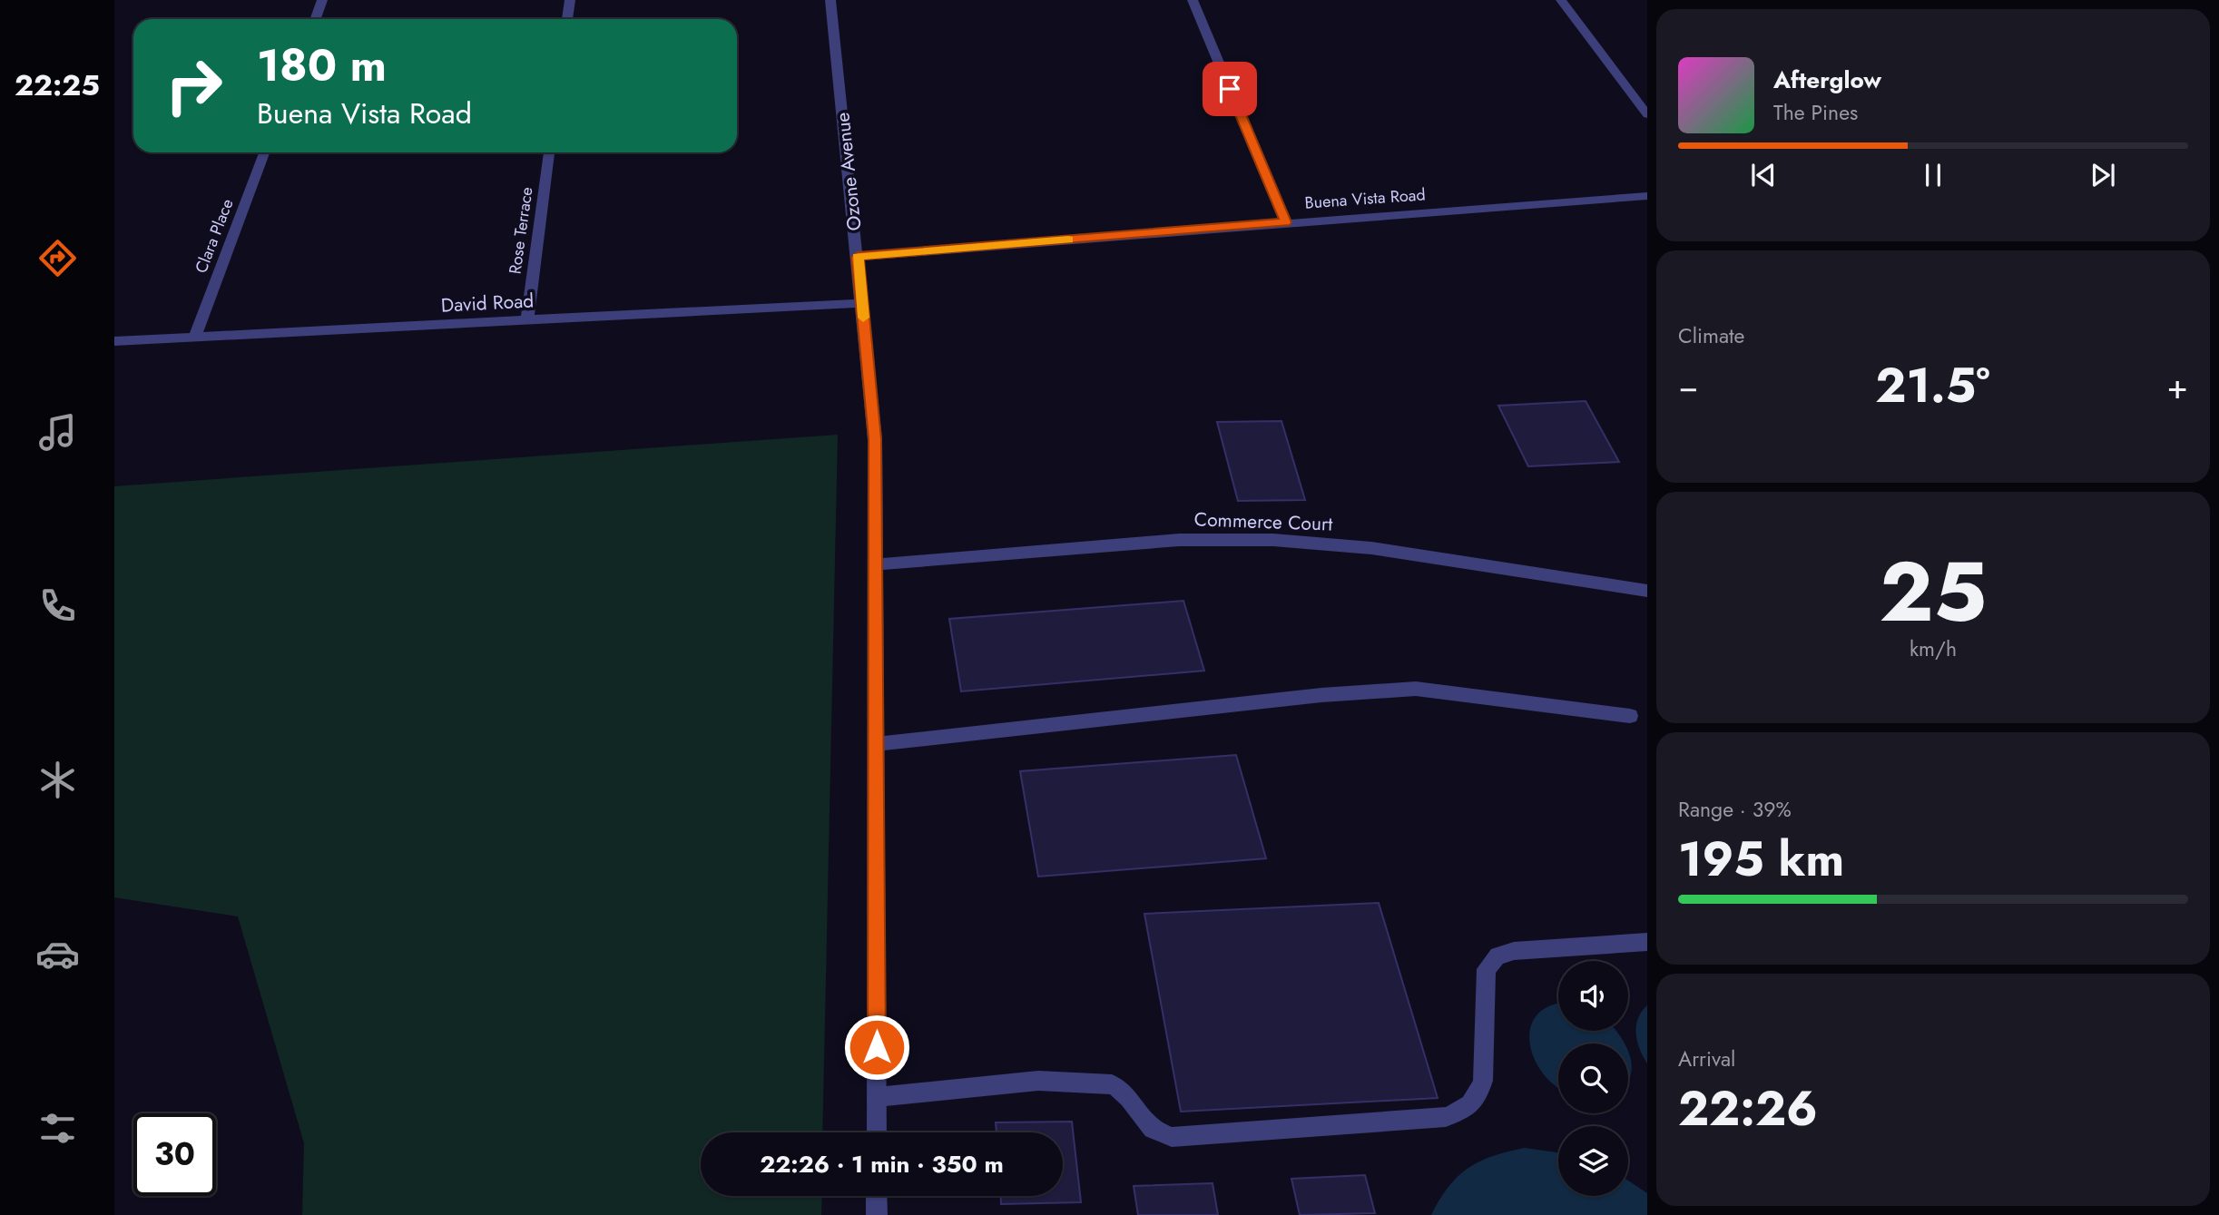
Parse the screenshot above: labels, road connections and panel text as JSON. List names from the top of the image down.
{
  "streets": {
    "street": [
      "Ozone Avenue",
      "Buena Vista Road",
      "Rose Terrace",
      "Clara Place",
      "David Road",
      "Commerce Court"
    ]
  },
  "crossings": [
    ["Ozone Avenue", "Buena Vista Road"],
    ["Ozone Avenue", "David Road"],
    ["Ozone Avenue", "Commerce Court"],
    ["Rose Terrace", "David Road"],
    ["Clara Place", "David Road"]
  ],
  "page": {
    "tabs": "22:25",
    "turn": ["180 m", "Buena Vista Road"],
    "song": ["Afterglow", "The Pines"],
    "tile": [
      "Climate",
      ["25", "km/h"],
      ["Range · 39%", "195 km"],
      ["Arrival", "22:26"]
    ],
    "heat": ["−", "21.5°", "+"],
    "limit": "30",
    "trip": "22:26 · 1 min · 350 m"
  }
}
